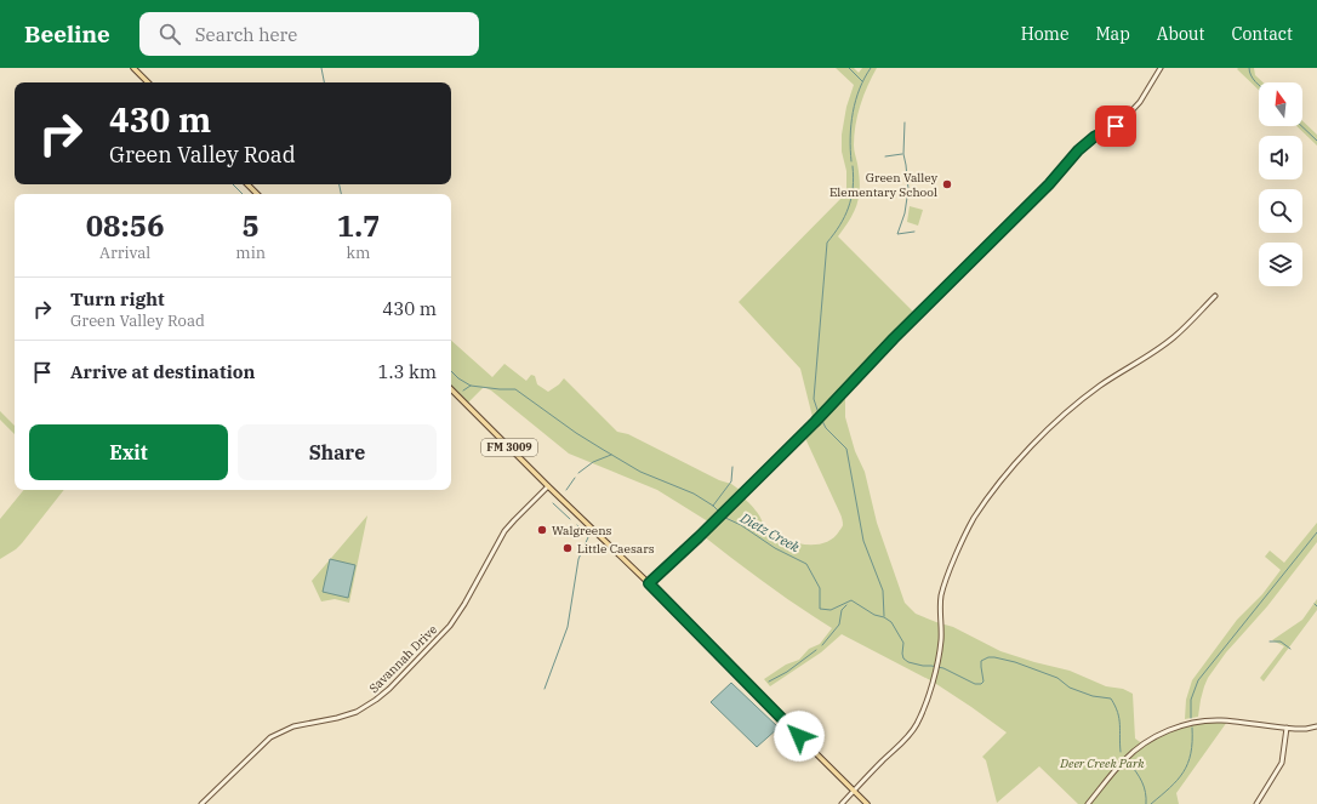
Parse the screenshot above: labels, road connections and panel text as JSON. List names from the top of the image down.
{
  "streets": {
    "main road": ["FM 3009"],
    "street": ["Savannah Drive"]
  },
  "crossings": [
    ["FM 3009", "Savannah Drive"]
  ],
  "water": ["Dietz Creek"],
  "parks": ["Deer Creek Park"],
  "places": ["Green Valley Elementary School", "Walgreens", "Little Caesars"],
  "north": "top",
  "page": {
    "header": "Beeline",
    "search": "Search here",
    "nav": [
      "Home",
      "Map",
      "About",
      "Contact"
    ],
    "turn": ["430 m", "Green Valley Road"],
    "eta": [
      "08:56",
      "Arrival",
      "5",
      "min",
      "1.7",
      "km"
    ],
    "list": [
      {
        "name": "Turn right",
        "note": "Green Valley Road",
        "value": "430 m"
      },
      {
        "name": "Arrive at destination",
        "value": "1.3 km"
      }
    ],
    "buttons": ["Exit", "Share"]
  }
}
